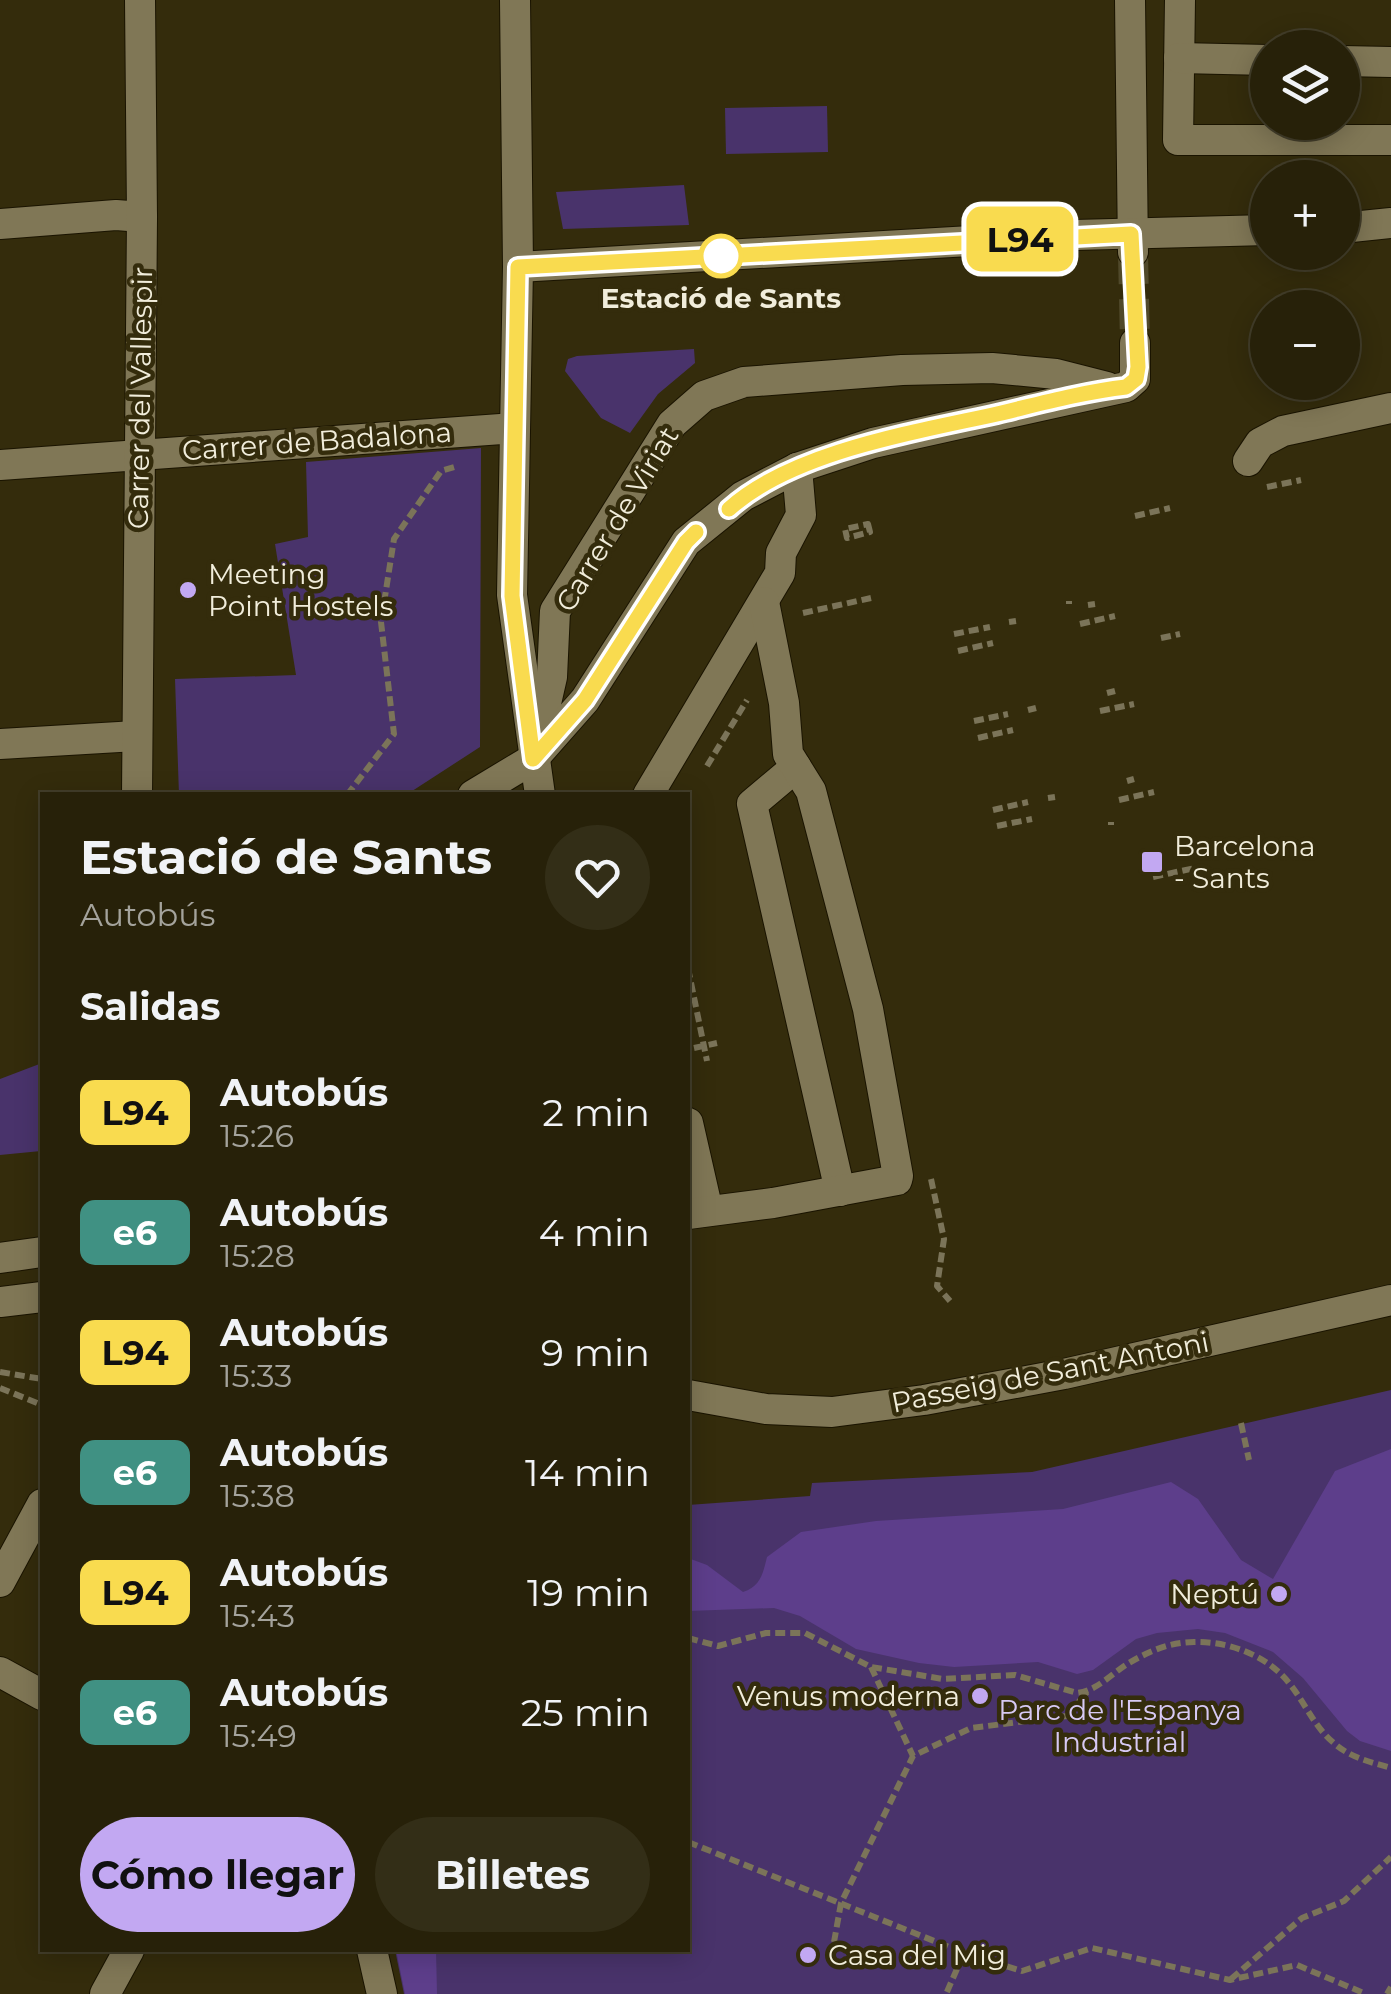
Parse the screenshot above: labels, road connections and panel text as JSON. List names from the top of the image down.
{
  "streets": {
    "street": [
      "Carrer del Vallespir",
      "Carrer de Badalona",
      "Carrer de Viriat",
      "Passeig de Sant Antoni"
    ]
  },
  "crossings": [
    ["Carrer del Vallespir", "Carrer de Badalona"]
  ],
  "parks": ["Parc de l'Espanya Industrial"],
  "places": {
    "other": [
      "Estació de Sants",
      "Meeting Point Hostels",
      "Neptú",
      "Venus moderna",
      "Casa del Mig"
    ],
    "transit": ["Barcelona - Sants"]
  },
  "lines": ["bus line L94"],
  "page": {
    "on_map": "L94",
    "map_buttons": ["+", "−"],
    "heading": [
      ["Estació de Sants", "Autobús"],
      "Salidas"
    ],
    "list": [
      {
        "mark": "L94",
        "name": "Autobús",
        "note": "15:26",
        "value": "2 min"
      },
      {
        "mark": "e6",
        "name": "Autobús",
        "note": "15:28",
        "value": "4 min"
      },
      {
        "mark": "L94",
        "name": "Autobús",
        "note": "15:33",
        "value": "9 min"
      },
      {
        "mark": "e6",
        "name": "Autobús",
        "note": "15:38",
        "value": "14 min"
      },
      {
        "mark": "L94",
        "name": "Autobús",
        "note": "15:43",
        "value": "19 min"
      },
      {
        "mark": "e6",
        "name": "Autobús",
        "note": "15:49",
        "value": "25 min"
      }
    ],
    "buttons": ["Cómo llegar", "Billetes"]
  }
}
